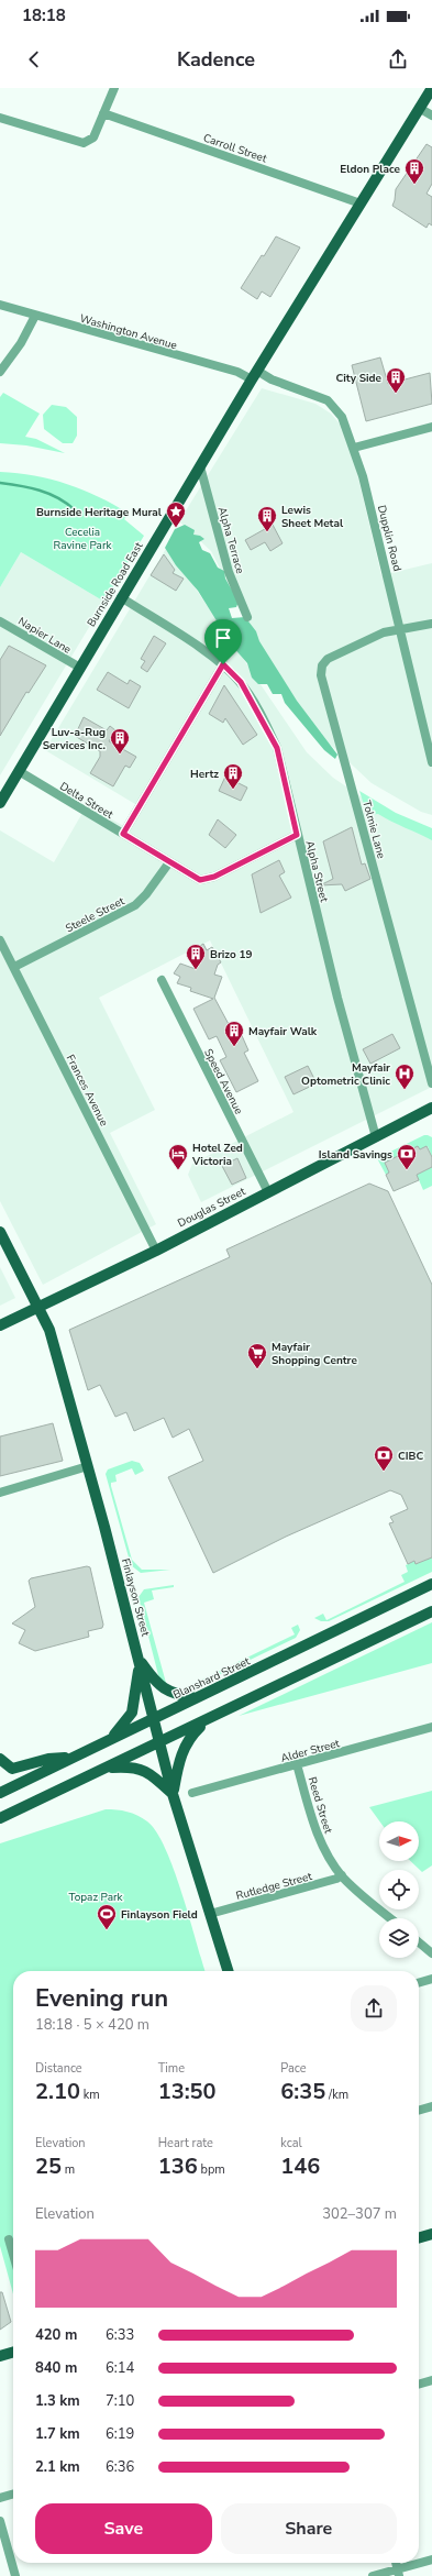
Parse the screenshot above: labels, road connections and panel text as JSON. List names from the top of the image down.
{
  "streets": {
    "main road": [
      "Burnside Road East",
      "Douglas Street",
      "Finlayson Street",
      "Blanshard Street"
    ],
    "street": [
      "Carroll Street",
      "Washington Avenue",
      "Dupplin Road",
      "Alpha Terrace",
      "Napier Lane",
      "Delta Street",
      "Tolmie Lane",
      "Alpha Street",
      "Steele Street",
      "Speed Avenue",
      "Frances Avenue",
      "Alder Street",
      "Reed Street",
      "Rutledge Street"
    ]
  },
  "crossings": [
    ["Carroll Street", "Burnside Road East"],
    ["Washington Avenue", "Dupplin Road"],
    ["Washington Avenue", "Burnside Road East"],
    ["Dupplin Road", "Burnside Road East"],
    ["Dupplin Road", "Tolmie Lane"],
    ["Alpha Terrace", "Burnside Road East"],
    ["Burnside Road East", "Napier Lane"],
    ["Burnside Road East", "Delta Street"],
    ["Burnside Road East", "Alpha Street"],
    ["Delta Street", "Alpha Street"],
    ["Delta Street", "Steele Street"],
    ["Alpha Street", "Douglas Street"],
    ["Steele Street", "Frances Avenue"],
    ["Speed Avenue", "Douglas Street"],
    ["Frances Avenue", "Douglas Street"],
    ["Douglas Street", "Finlayson Street"],
    ["Finlayson Street", "Blanshard Street"],
    ["Finlayson Street", "Rutledge Street"],
    ["Alder Street", "Reed Street"],
    ["Reed Street", "Rutledge Street"]
  ],
  "parks": ["Cecelia Ravine Park", "Topaz Park"],
  "places": {
    "building": [
      "Eldon Place",
      "City Side",
      "Lewis Sheet Metal",
      "Luv-a-Rug Services Inc.",
      "Hertz",
      "Brizo 19",
      "Mayfair Walk"
    ],
    "place": ["Burnside Heritage Mural"],
    "hospital": ["Mayfair Optometric Clinic"],
    "hotel": ["Hotel Zed Victoria"],
    "bank": ["Island Savings", "CIBC"],
    "supermarket": ["Mayfair Shopping Centre"],
    "sports": ["Finlayson Field"]
  },
  "north": "right",
  "page": {
    "status": "18:18",
    "header": "Kadence",
    "heading": ["Evening run", "18:18 · 5 × 420 m"],
    "stats": [
      ["Distance", "2.10 km"],
      ["Time", "13:50"],
      ["Pace", "6:35 /km"],
      ["Elevation", "25 m"],
      ["Heart rate", "136 bpm"],
      ["kcal", "146"]
    ],
    "chart": ["Elevation", "302–307 m"],
    "list": [
      {
        "name": "420 m",
        "note": "6:33"
      },
      {
        "name": "840 m",
        "note": "6:14"
      },
      {
        "name": "1.3 km",
        "note": "7:10"
      },
      {
        "name": "1.7 km",
        "note": "6:19"
      },
      {
        "name": "2.1 km",
        "note": "6:36"
      }
    ],
    "buttons": ["Save", "Share"]
  }
}
